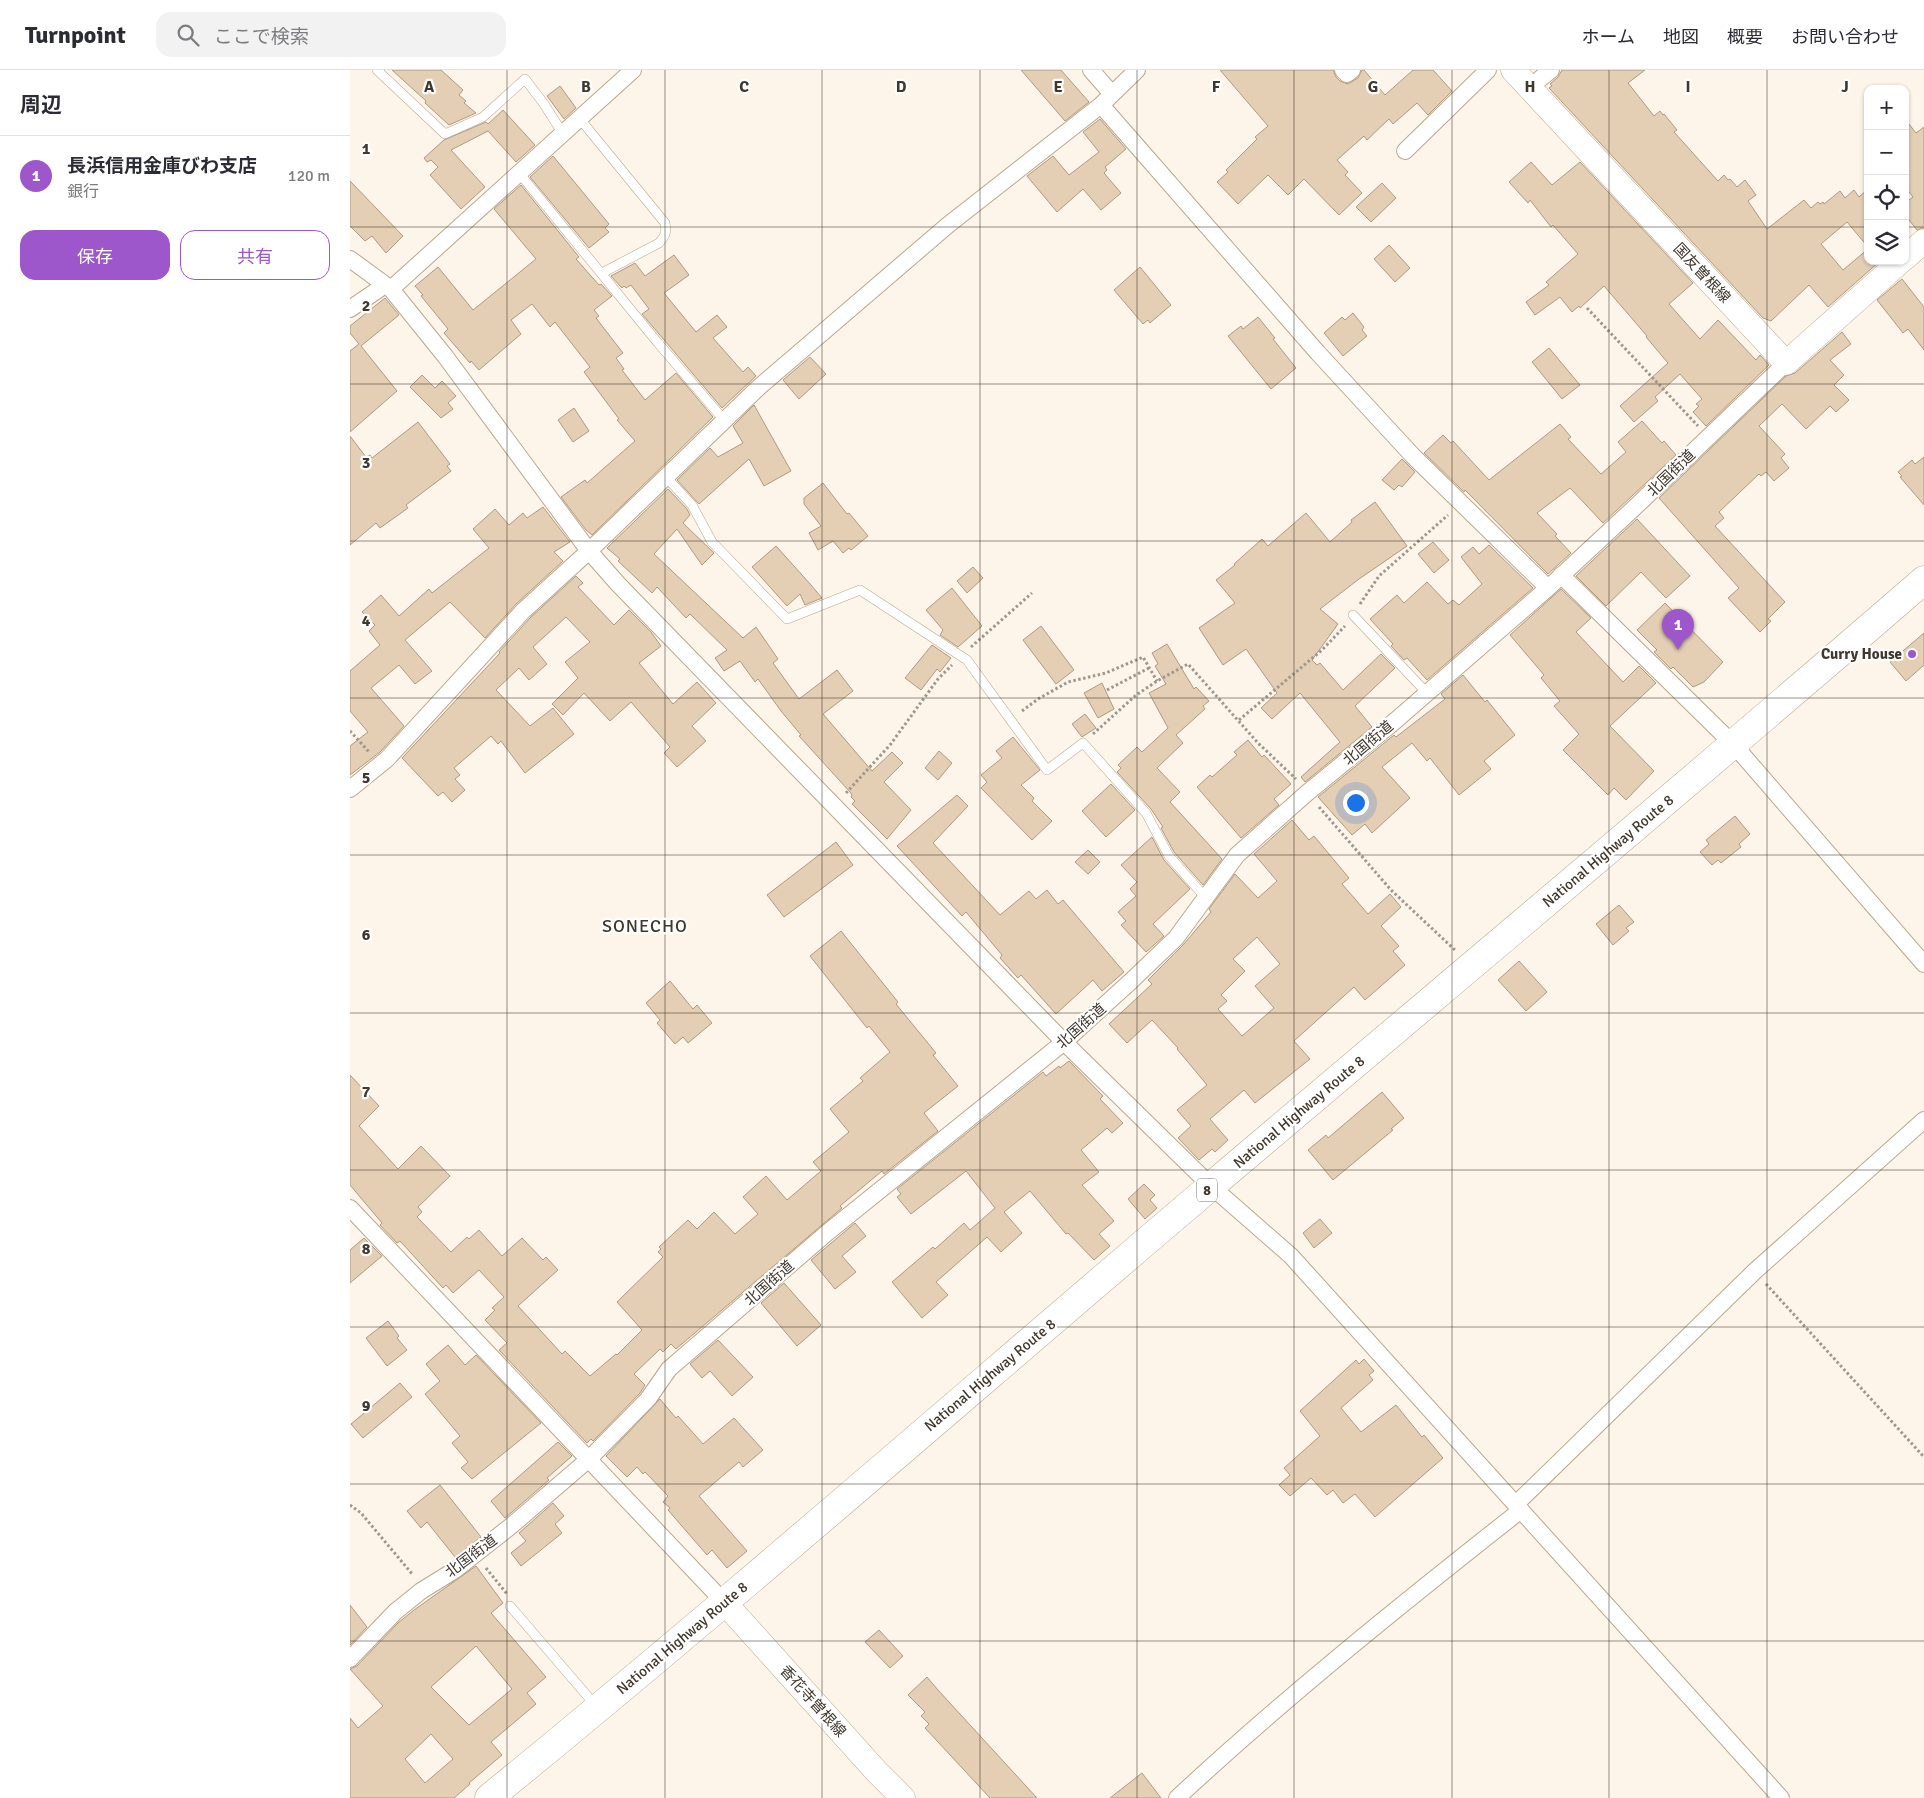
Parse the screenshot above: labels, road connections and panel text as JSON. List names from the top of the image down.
{
  "streets": {
    "highway": ["National Highway Route 8", "8"],
    "main road": ["国友曽根線", "香花寺曽根線"],
    "street": ["北国街道"]
  },
  "crossings": [
    ["国友曽根線", "北国街道"],
    ["National Highway Route 8", "香花寺曽根線"]
  ],
  "districts": ["SONECHO"],
  "places": ["Curry House"],
  "page": {
    "header": "Turnpoint",
    "search": "ここで検索",
    "nav": [
      "ホーム",
      "地図",
      "概要",
      "お問い合わせ"
    ],
    "heading": "周辺",
    "map_buttons": ["+", "−"],
    "list": [
      {
        "mark": "1",
        "name": "長浜信用金庫びわ支店",
        "note": "銀行",
        "value": "120 m"
      }
    ],
    "buttons": ["保存", "共有"],
    "pins": "1"
  },
  "grid": {
    "columns": [
      "A",
      "B",
      "C",
      "D",
      "E",
      "F",
      "G",
      "H",
      "I",
      "J"
    ],
    "rows": [
      "1",
      "2",
      "3",
      "4",
      "5",
      "6",
      "7",
      "8",
      "9"
    ]
  }
}
